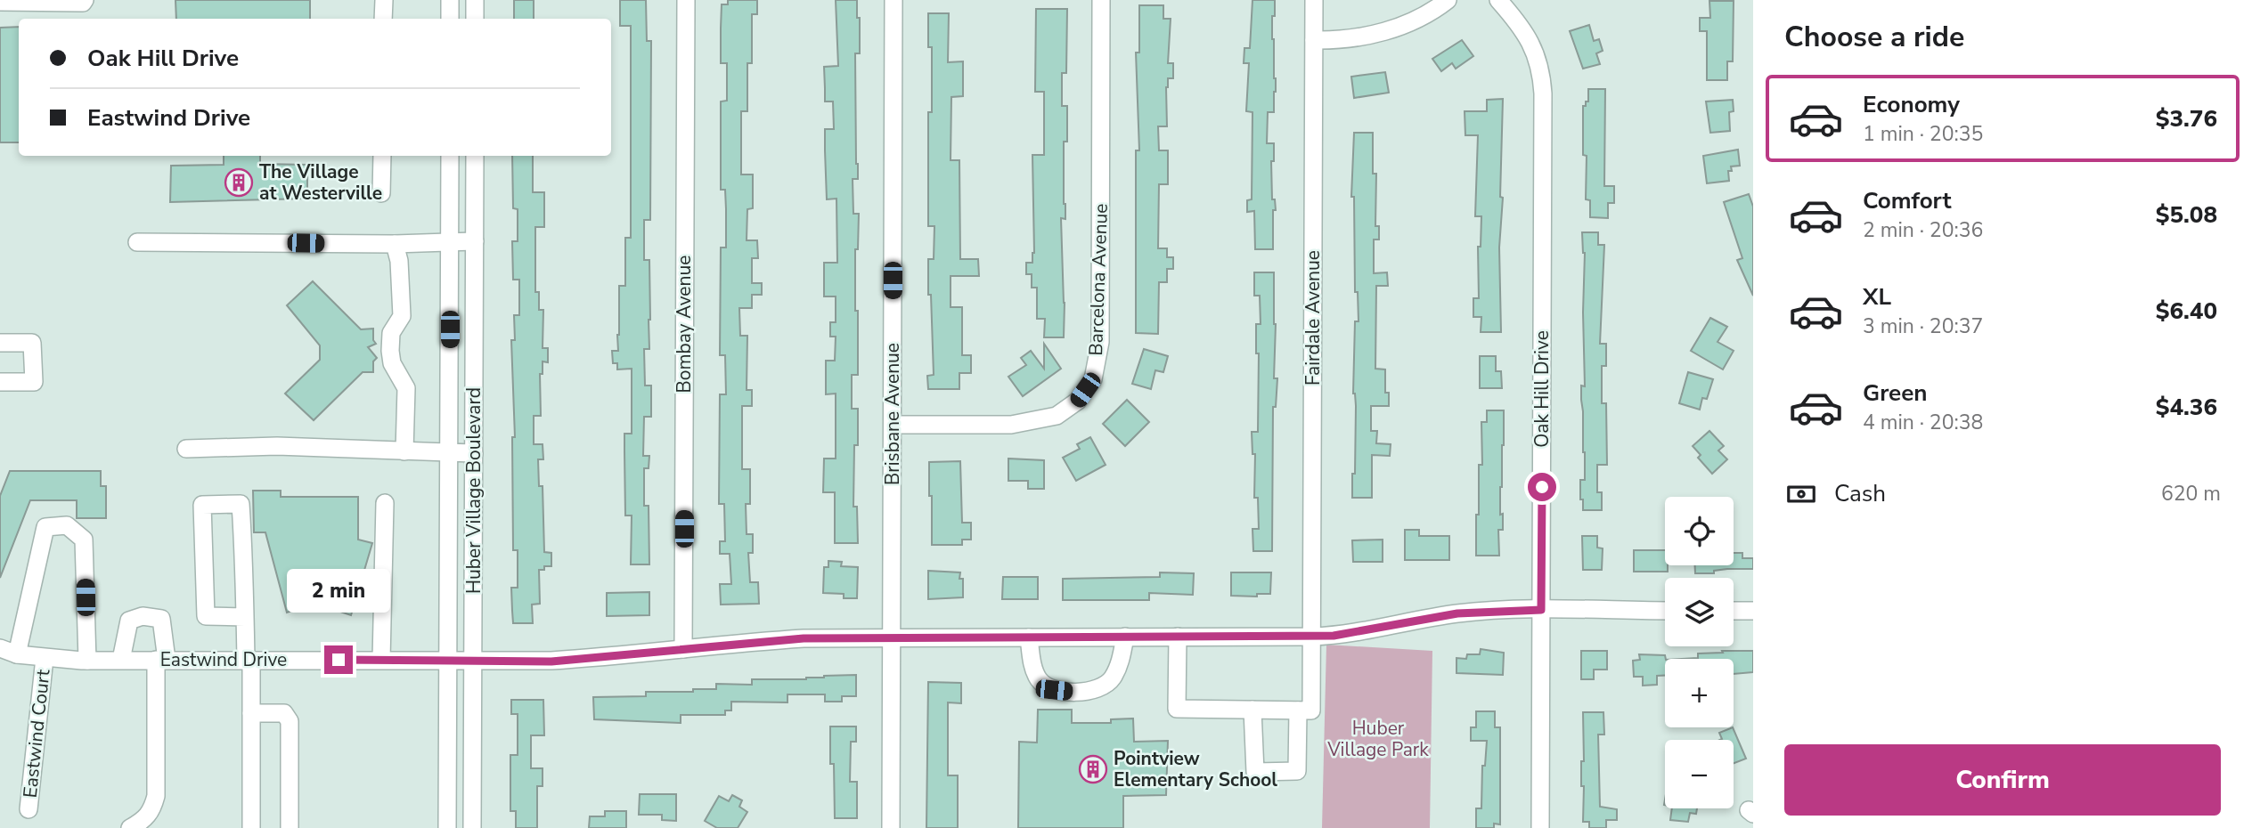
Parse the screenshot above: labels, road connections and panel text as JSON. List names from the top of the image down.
{
  "streets": {
    "street": [
      "Barcelona Avenue",
      "Fairdale Avenue",
      "Bombay Avenue",
      "Oak Hill Drive",
      "Brisbane Avenue",
      "Huber Village Boulevard",
      "Eastwind Drive",
      "Eastwind Court"
    ]
  },
  "crossings": [
    ["Barcelona Avenue", "Brisbane Avenue"],
    ["Fairdale Avenue", "Eastwind Drive"],
    ["Bombay Avenue", "Eastwind Drive"],
    ["Oak Hill Drive", "Eastwind Drive"],
    ["Brisbane Avenue", "Eastwind Drive"],
    ["Huber Village Boulevard", "Eastwind Drive"],
    ["Eastwind Drive", "Eastwind Court"]
  ],
  "parks": ["Huber Village Park"],
  "places": {
    "building": ["The Village at Westerville", "Pointview Elementary School"]
  },
  "page": {
    "heading": "Choose a ride",
    "banner": ["Oak Hill Drive", "Eastwind Drive"],
    "list": [
      {
        "name": "Economy",
        "note": "1 min · 20:35",
        "value": "$3.76"
      },
      {
        "name": "Comfort",
        "note": "2 min · 20:36",
        "value": "$5.08"
      },
      {
        "name": "XL",
        "note": "3 min · 20:37",
        "value": "$6.40"
      },
      {
        "name": "Green",
        "note": "4 min · 20:38",
        "value": "$4.36"
      }
    ],
    "pay": ["Cash", "620 m"],
    "map_buttons": ["+", "−"],
    "bubble": "2 min",
    "buttons": "Confirm"
  }
}
